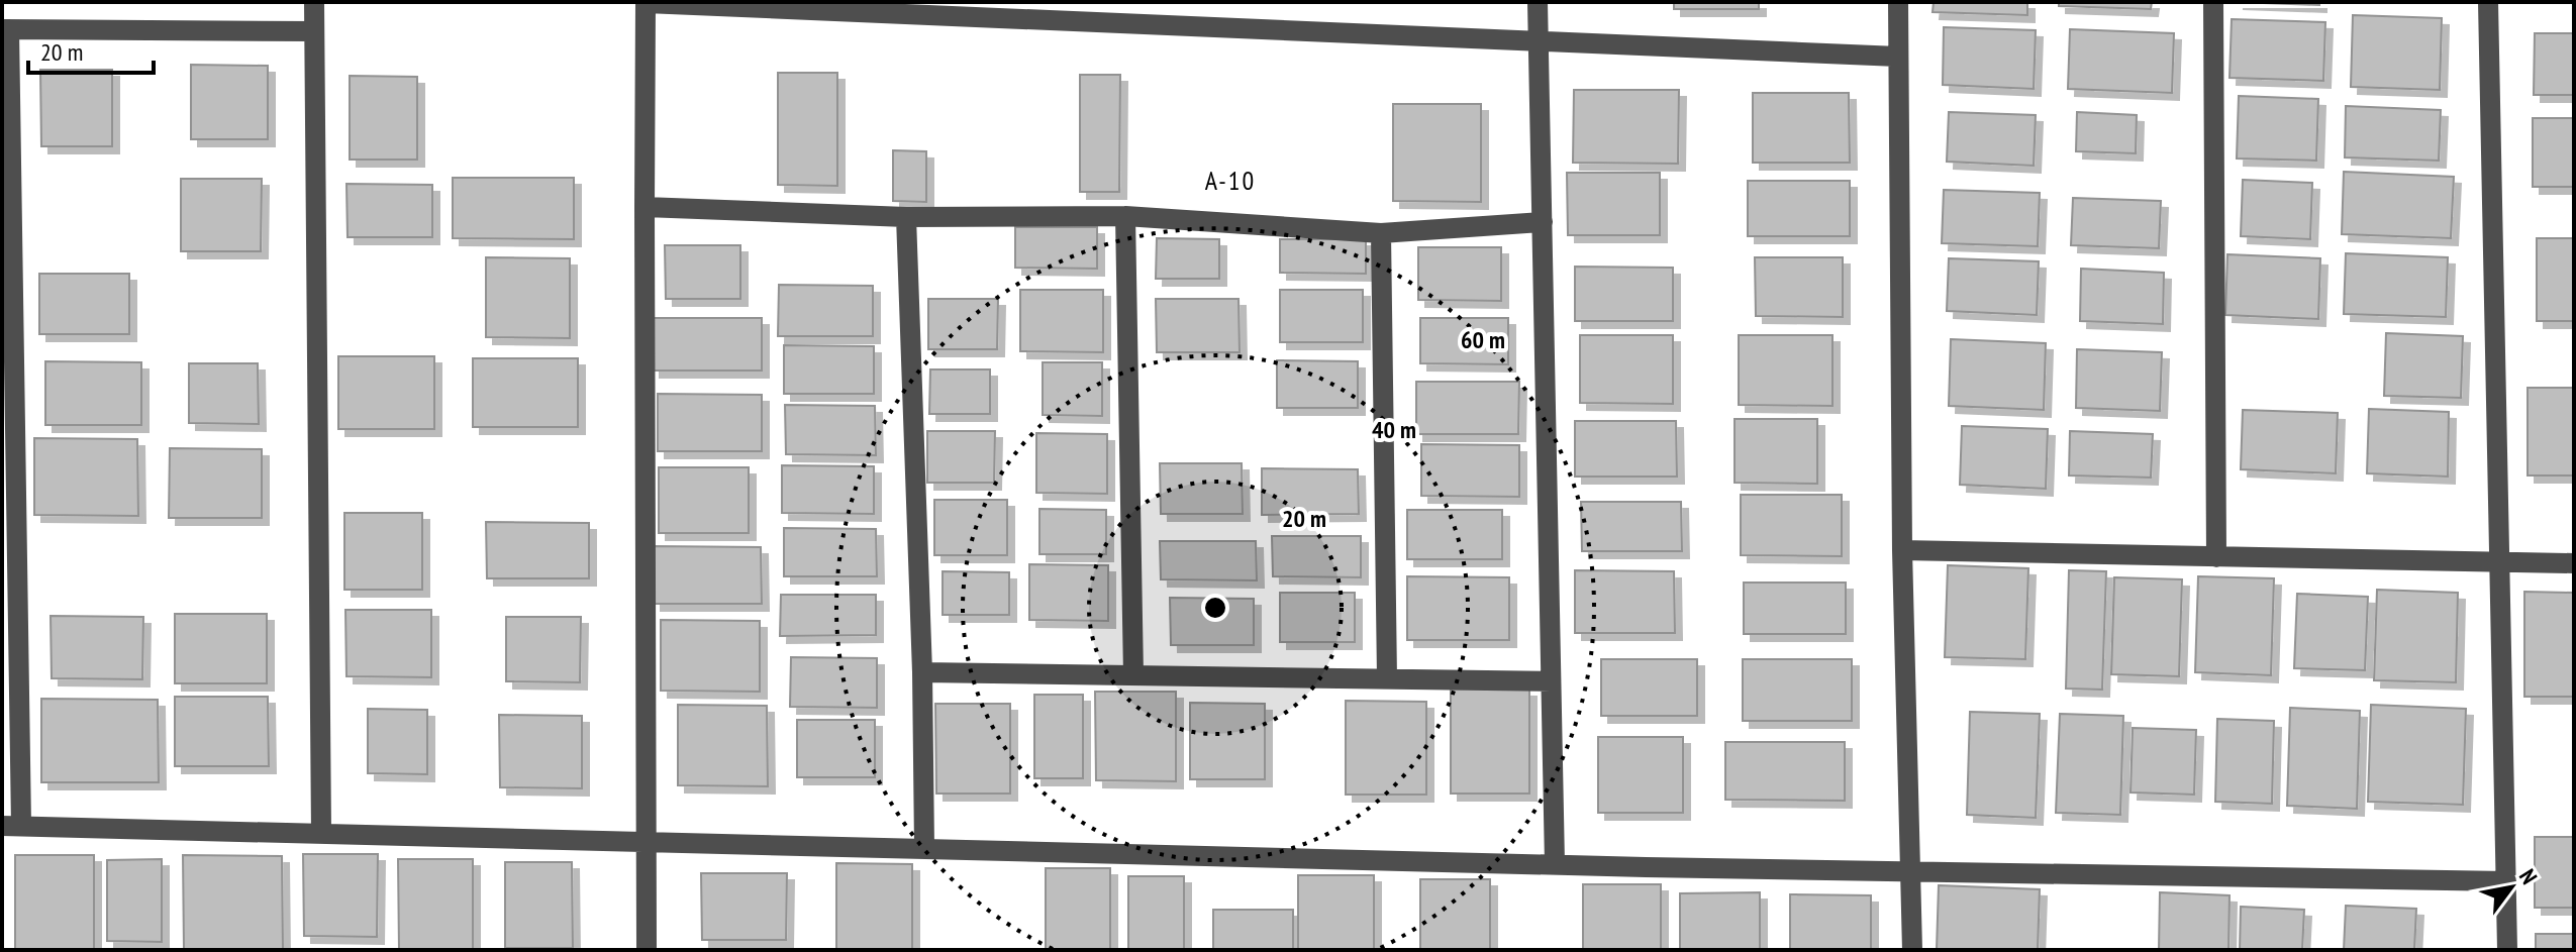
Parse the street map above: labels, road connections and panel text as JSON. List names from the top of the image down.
{
  "districts": ["A-10"],
  "scale_bar": "20 m",
  "north": "top right",
  "rings": ["60 m", "40 m", "20 m"]
}
